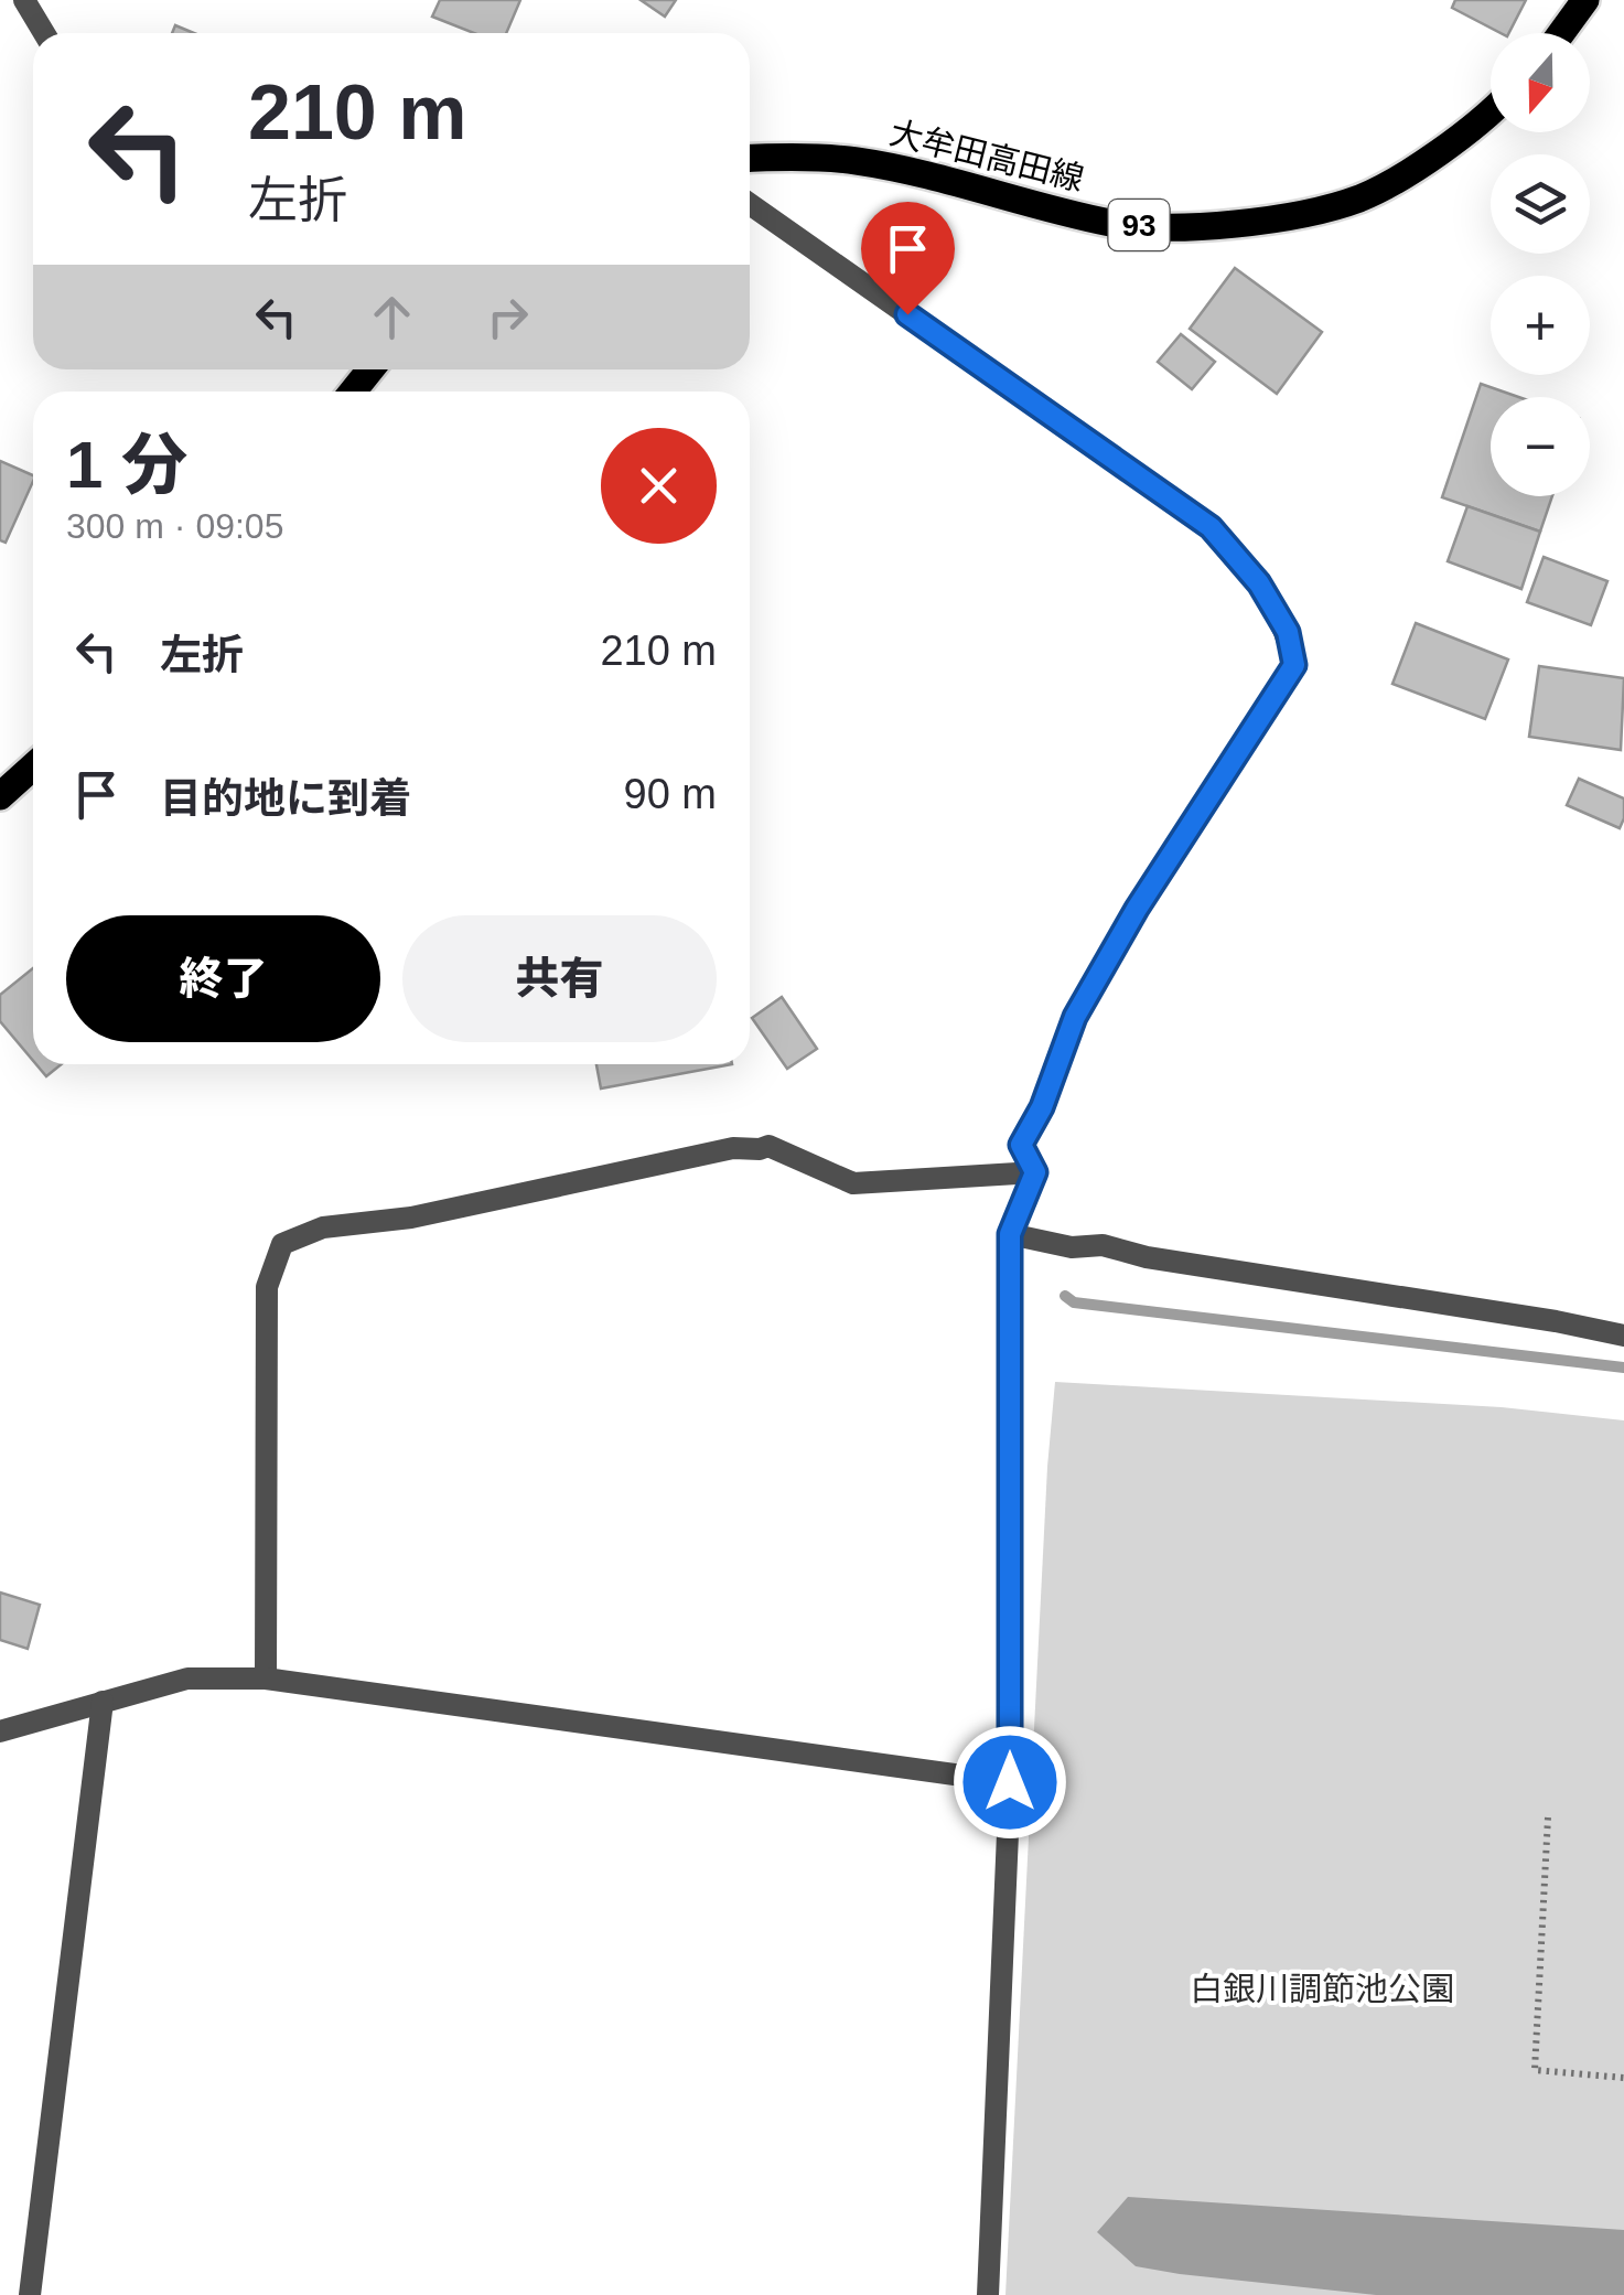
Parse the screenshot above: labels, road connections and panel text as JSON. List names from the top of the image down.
{
  "streets": {
    "main road": ["大牟田高田線", "93"]
  },
  "parks": ["白銀川調節池公園"],
  "north": "bottom",
  "page": {
    "map_buttons": ["+", "−"],
    "turn": ["210 m", "左折"],
    "heading": ["1 分", "300 m · 09:05"],
    "list": [
      {
        "name": "左折",
        "value": "210 m"
      },
      {
        "name": "目的地に到着",
        "value": "90 m"
      }
    ],
    "buttons": ["終了", "共有"]
  }
}
